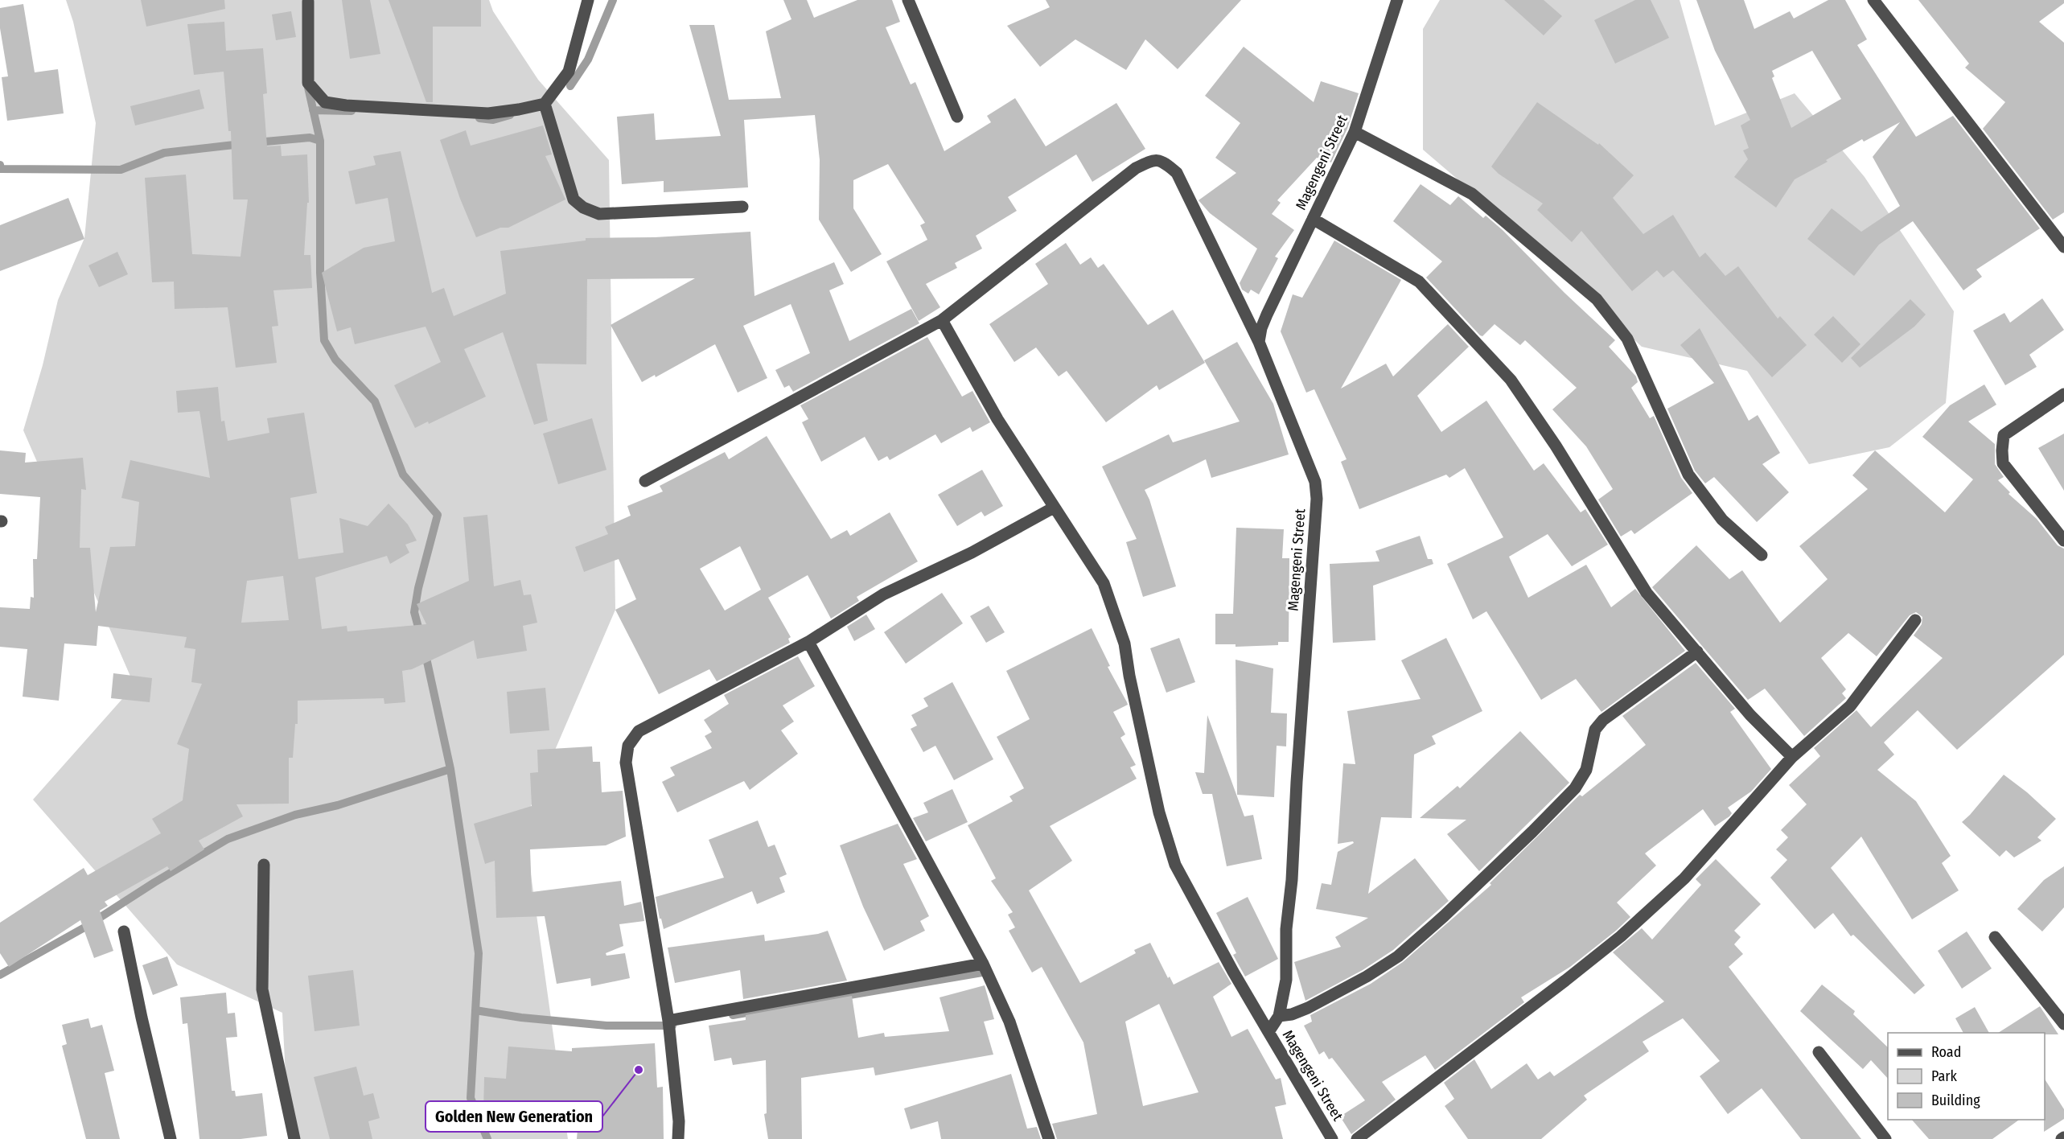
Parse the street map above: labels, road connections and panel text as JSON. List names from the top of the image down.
{
  "streets": {
    "street": ["Magengeni Street"]
  },
  "places": ["Golden New Generation"],
  "legend": ["Road", "Park", "Building"]
}
